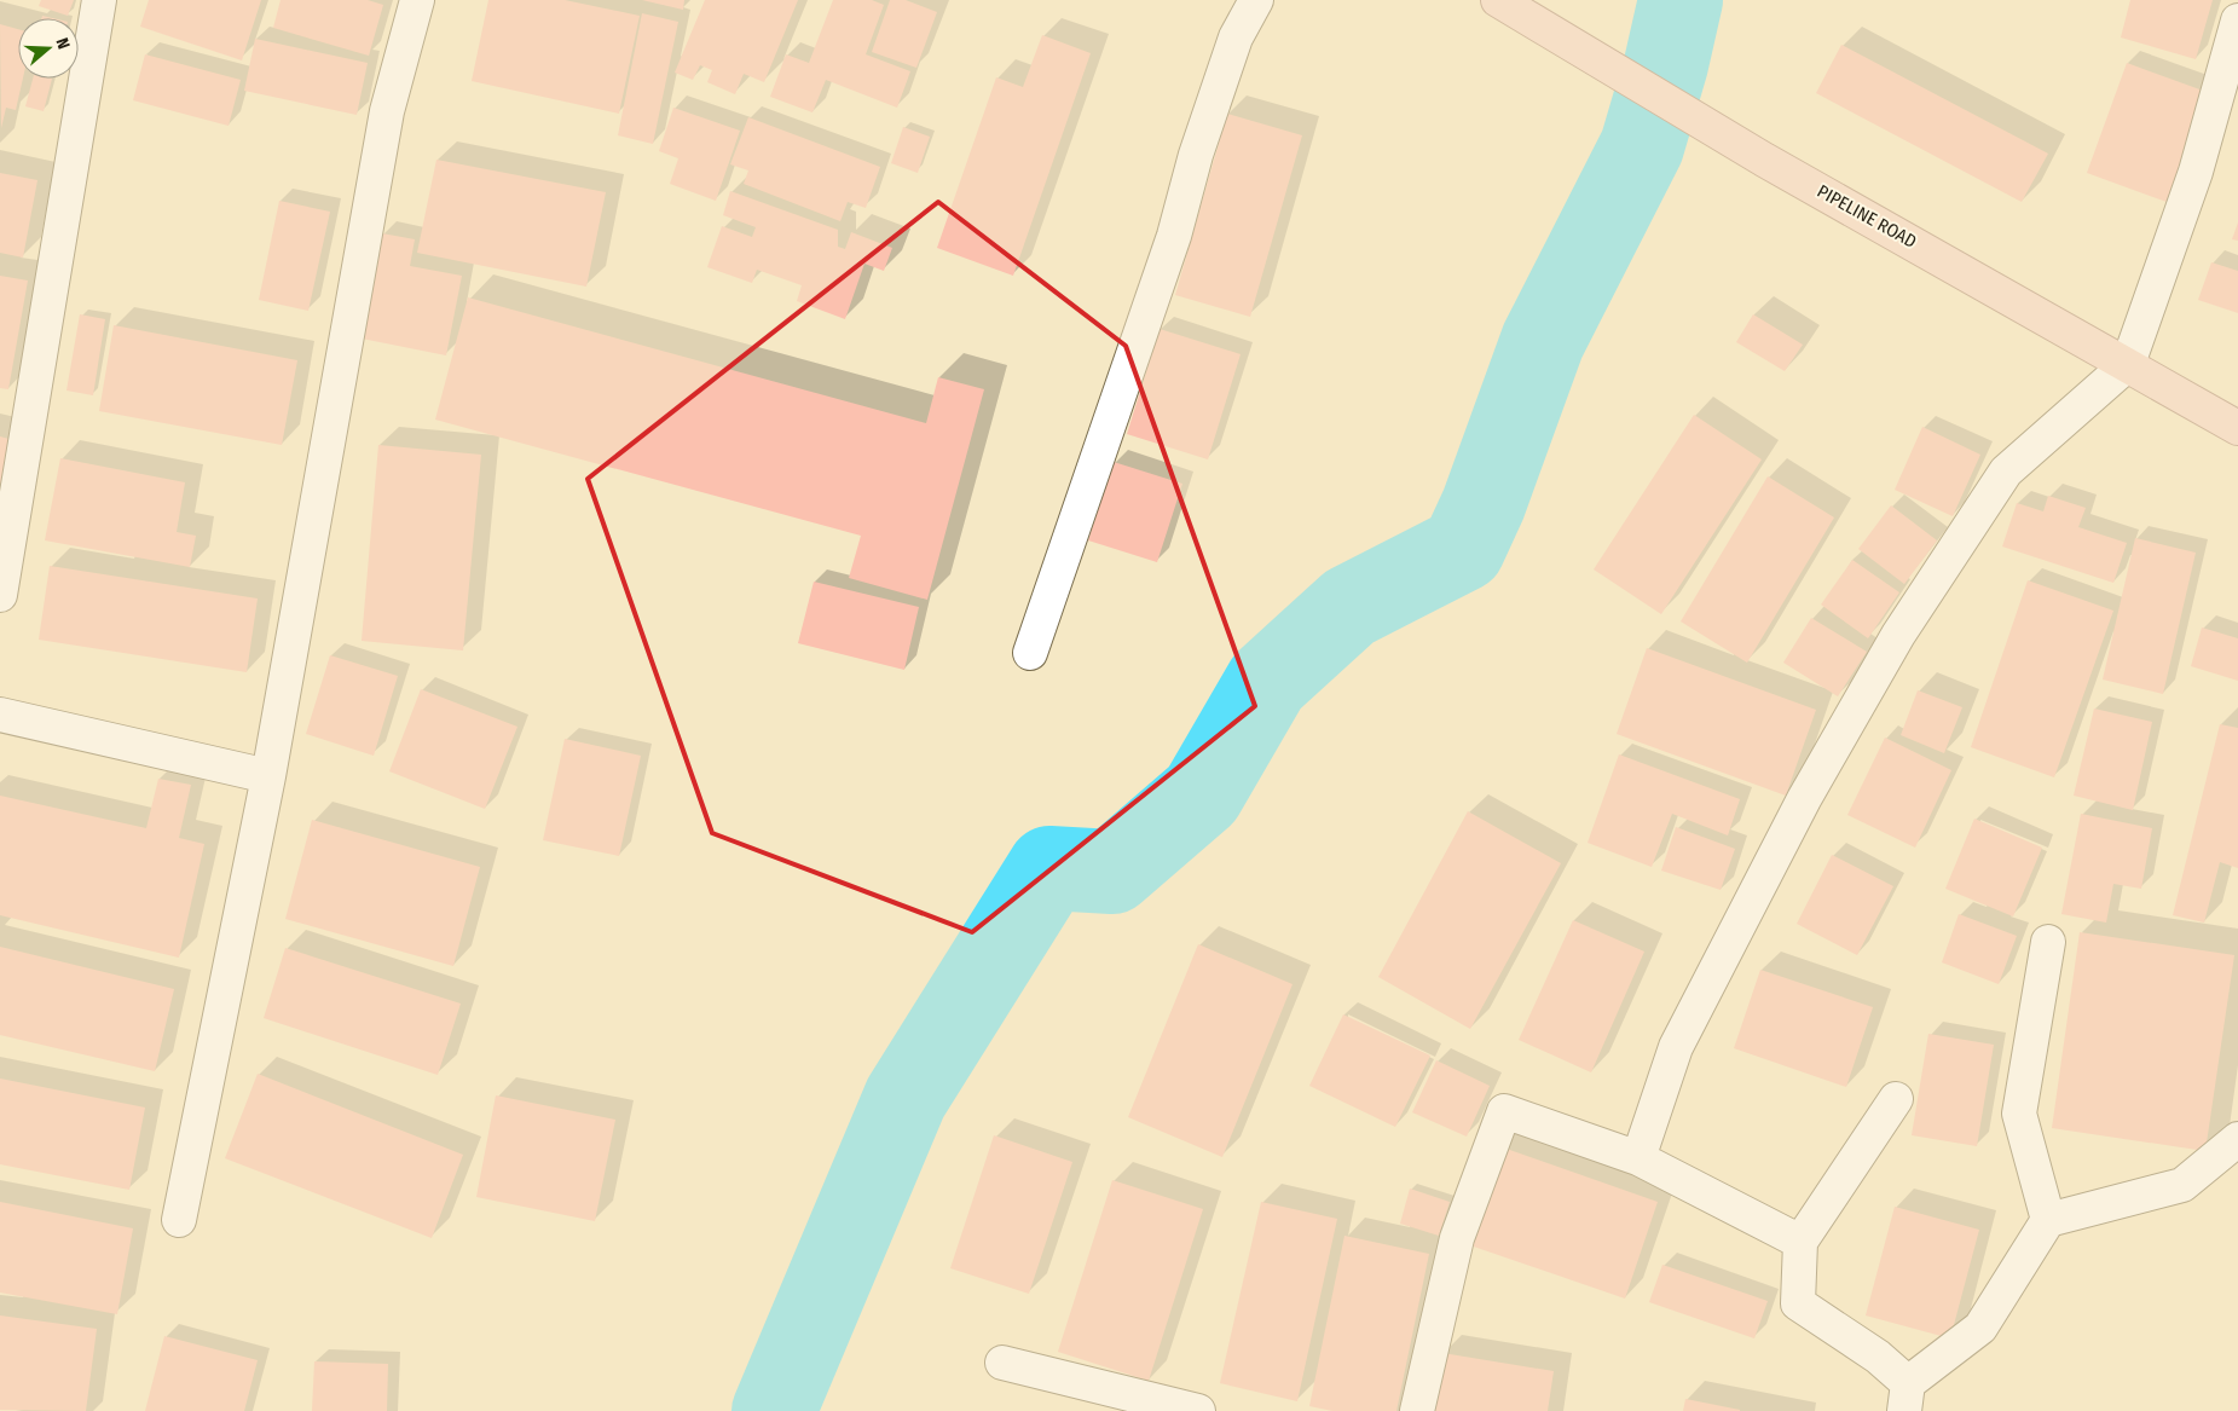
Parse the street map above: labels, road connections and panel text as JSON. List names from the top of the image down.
{
  "streets": {
    "main road": ["PIPELINE ROAD"]
  },
  "north": "right"
}
